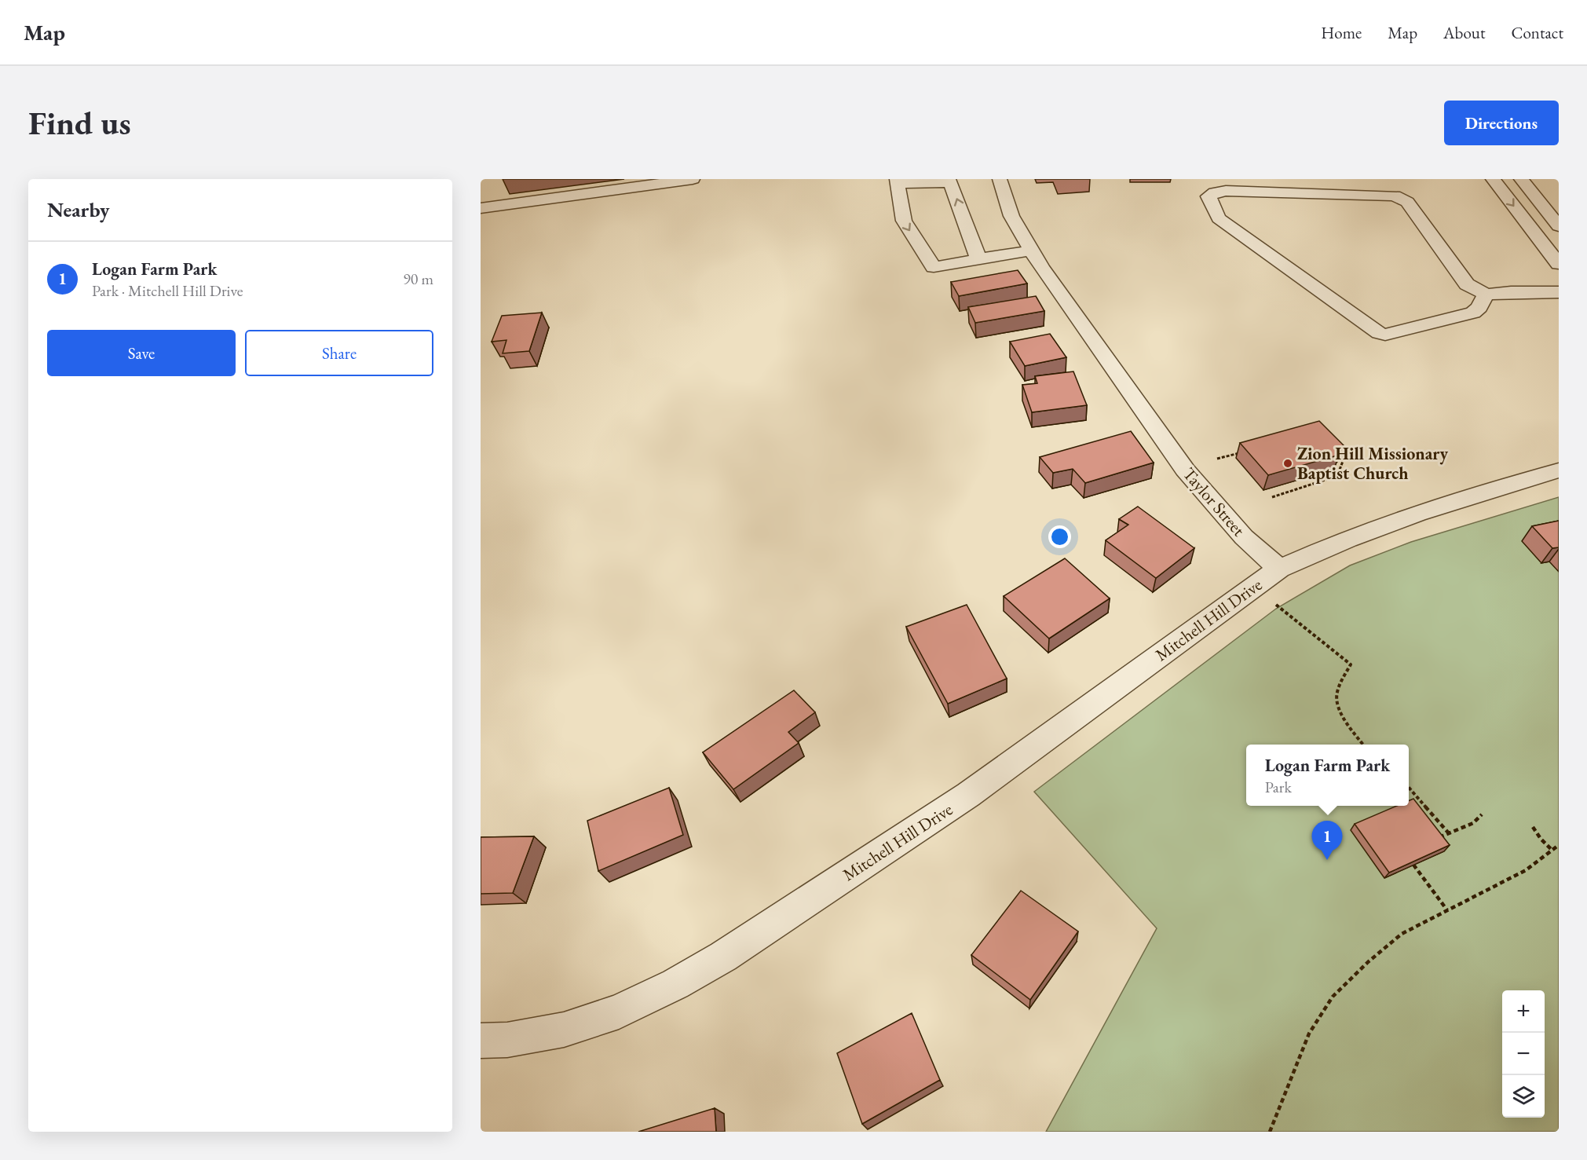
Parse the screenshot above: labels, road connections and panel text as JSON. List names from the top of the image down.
{
  "streets": {
    "street": ["Taylor Street", "Mitchell Hill Drive"]
  },
  "crossings": [
    ["Taylor Street", "Mitchell Hill Drive"]
  ],
  "places": ["Zion Hill Missionary Baptist Church"],
  "page": {
    "header": "Map",
    "nav": [
      "Home",
      "Map",
      "About",
      "Contact"
    ],
    "buttons": [
      "Directions",
      ["Save", "Share"]
    ],
    "title": "Find us",
    "heading": "Nearby",
    "list": [
      {
        "mark": "1",
        "name": "Logan Farm Park",
        "note": "Park · Mitchell Hill Drive",
        "value": "90 m"
      }
    ],
    "popup": ["Logan Farm Park", "Park"],
    "pins": "1",
    "map_buttons": ["+", "−"]
  }
}
